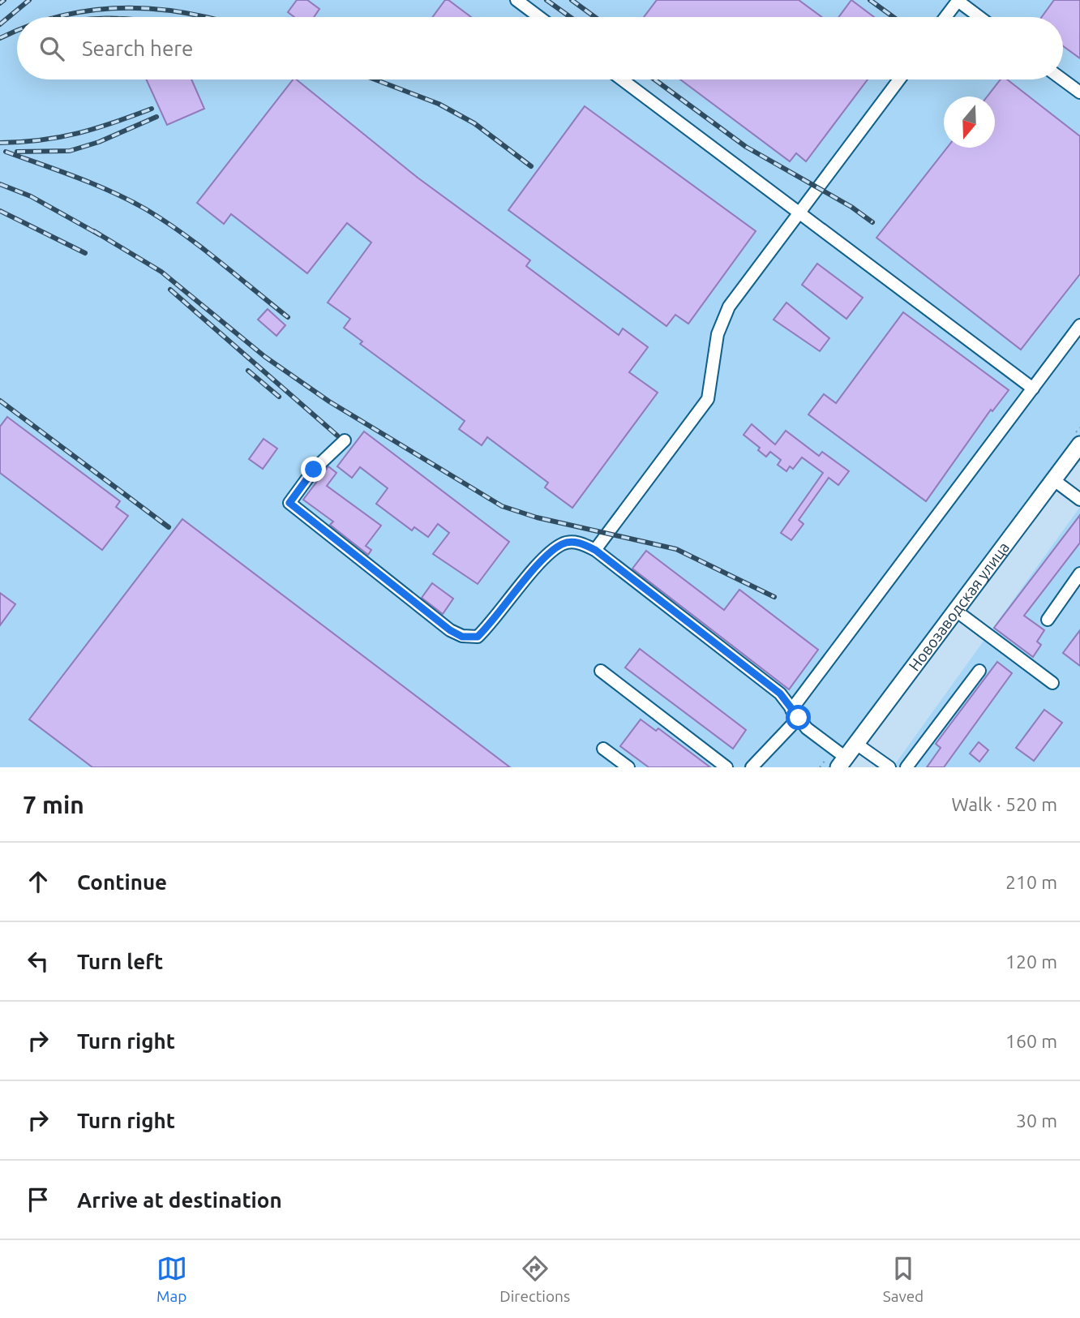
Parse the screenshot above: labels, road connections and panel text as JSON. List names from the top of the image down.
{
  "streets": {
    "main road": ["Новозаводская улица"]
  },
  "north": "bottom",
  "page": {
    "search": "Search here",
    "heading": ["7 min", "Walk · 520 m"],
    "list": [
      ["Continue", "210 m"],
      ["Turn left", "120 m"],
      ["Turn right", "160 m"],
      ["Turn right", "30 m"],
      "Arrive at destination"
    ],
    "nav": ["Map", "Directions", "Saved"]
  }
}
